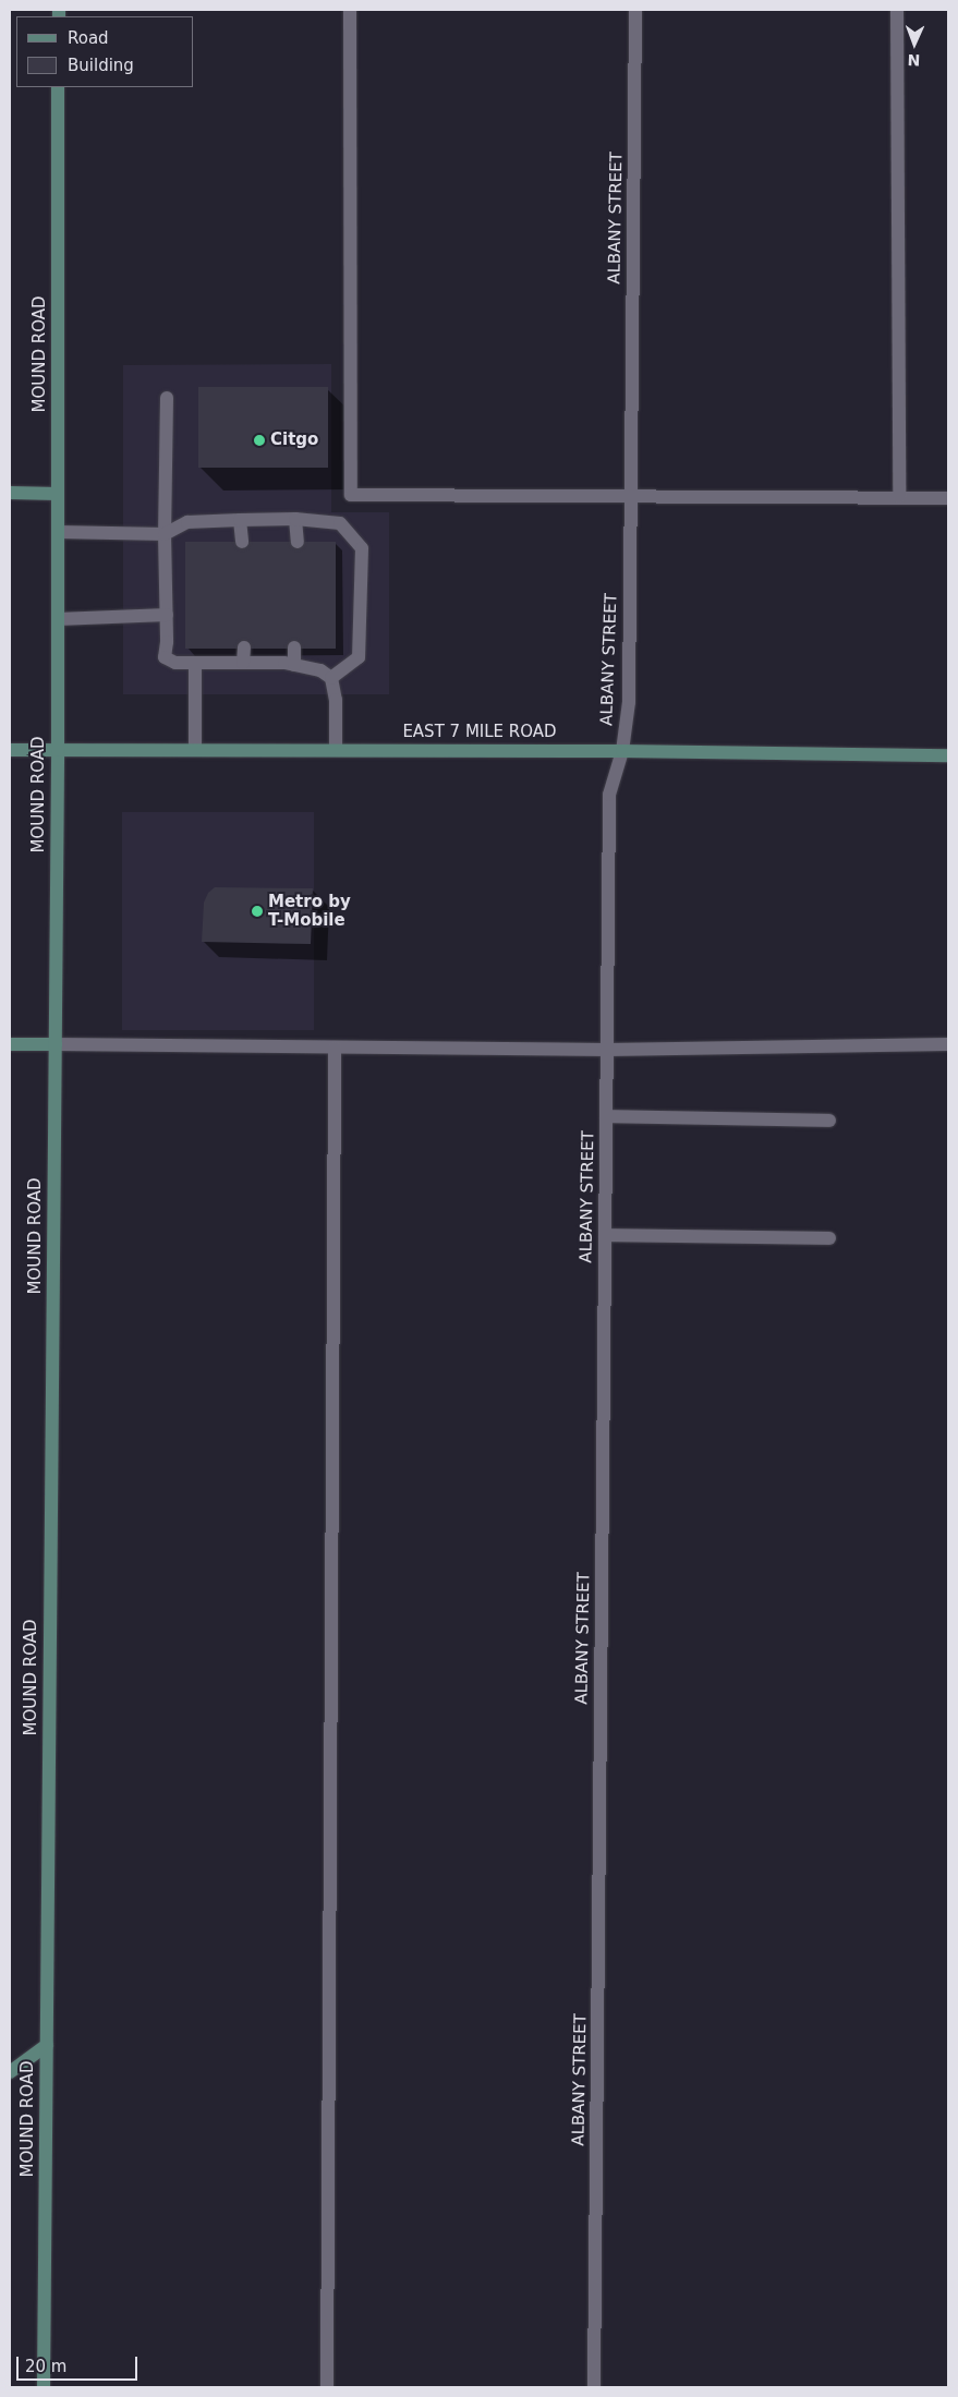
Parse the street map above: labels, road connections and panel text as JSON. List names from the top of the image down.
{
  "streets": {
    "main road": ["MOUND ROAD", "EAST 7 MILE ROAD"],
    "street": ["ALBANY STREET"]
  },
  "crossings": [
    ["ALBANY STREET", "EAST 7 MILE ROAD"],
    ["MOUND ROAD", "EAST 7 MILE ROAD"]
  ],
  "places": ["Citgo", "Metro by T-Mobile"],
  "legend": ["Road", "Building"],
  "scale_bar": "20 m",
  "north": "bottom"
}
